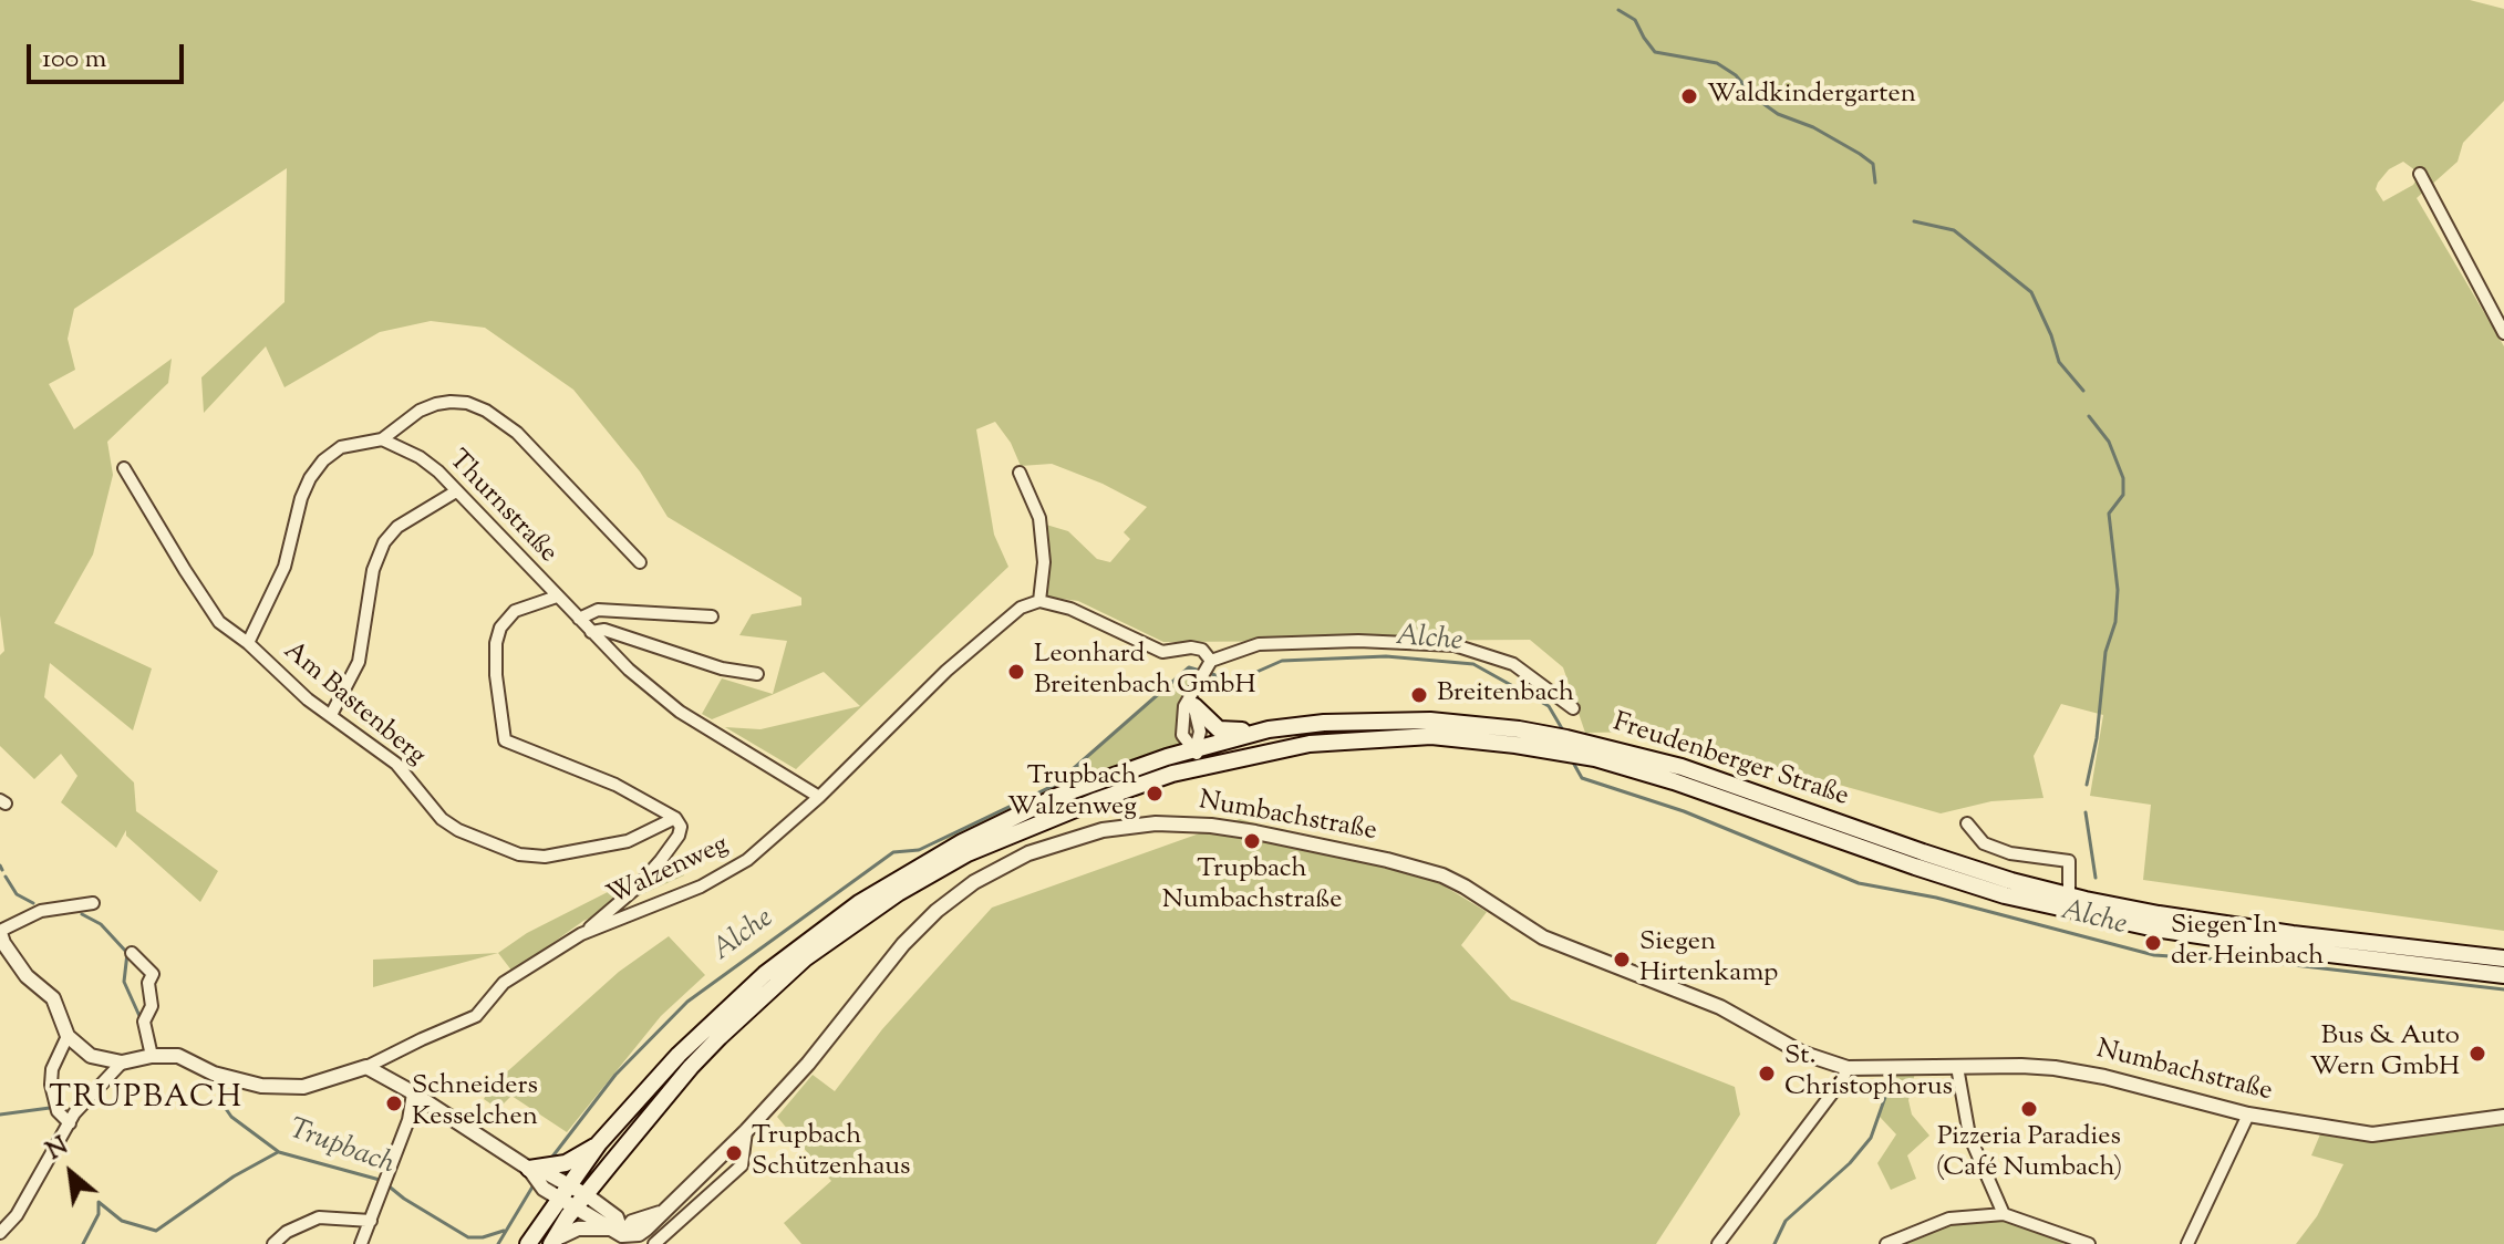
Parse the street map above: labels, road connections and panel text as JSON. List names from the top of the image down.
{
  "streets": {
    "main road": ["Freudenberger Straße"],
    "street": [
      "Thurnstraße",
      "Am Bastenberg",
      "Numbachstraße",
      "Walzenweg"
    ]
  },
  "crossings": [
    ["Thurnstraße", "Walzenweg"]
  ],
  "districts": ["TRUPBACH"],
  "water": ["Alche", "Trupbach"],
  "places": [
    "Waldkindergarten",
    "Leonhard Breitenbach GmbH",
    "Breitenbach",
    "Trupbach Walzenweg",
    "Trupbach Numbachstraße",
    "Siegen In der Heinbach",
    "Siegen Hirtenkamp",
    "Bus & Auto Wern GmbH",
    "St. Christophorus",
    "Schneiders Kesselchen",
    "Pizzeria Paradies (Café Numbach)",
    "Trupbach Schützenhaus"
  ],
  "scale_bar": "100 m",
  "north": "top left"
}
